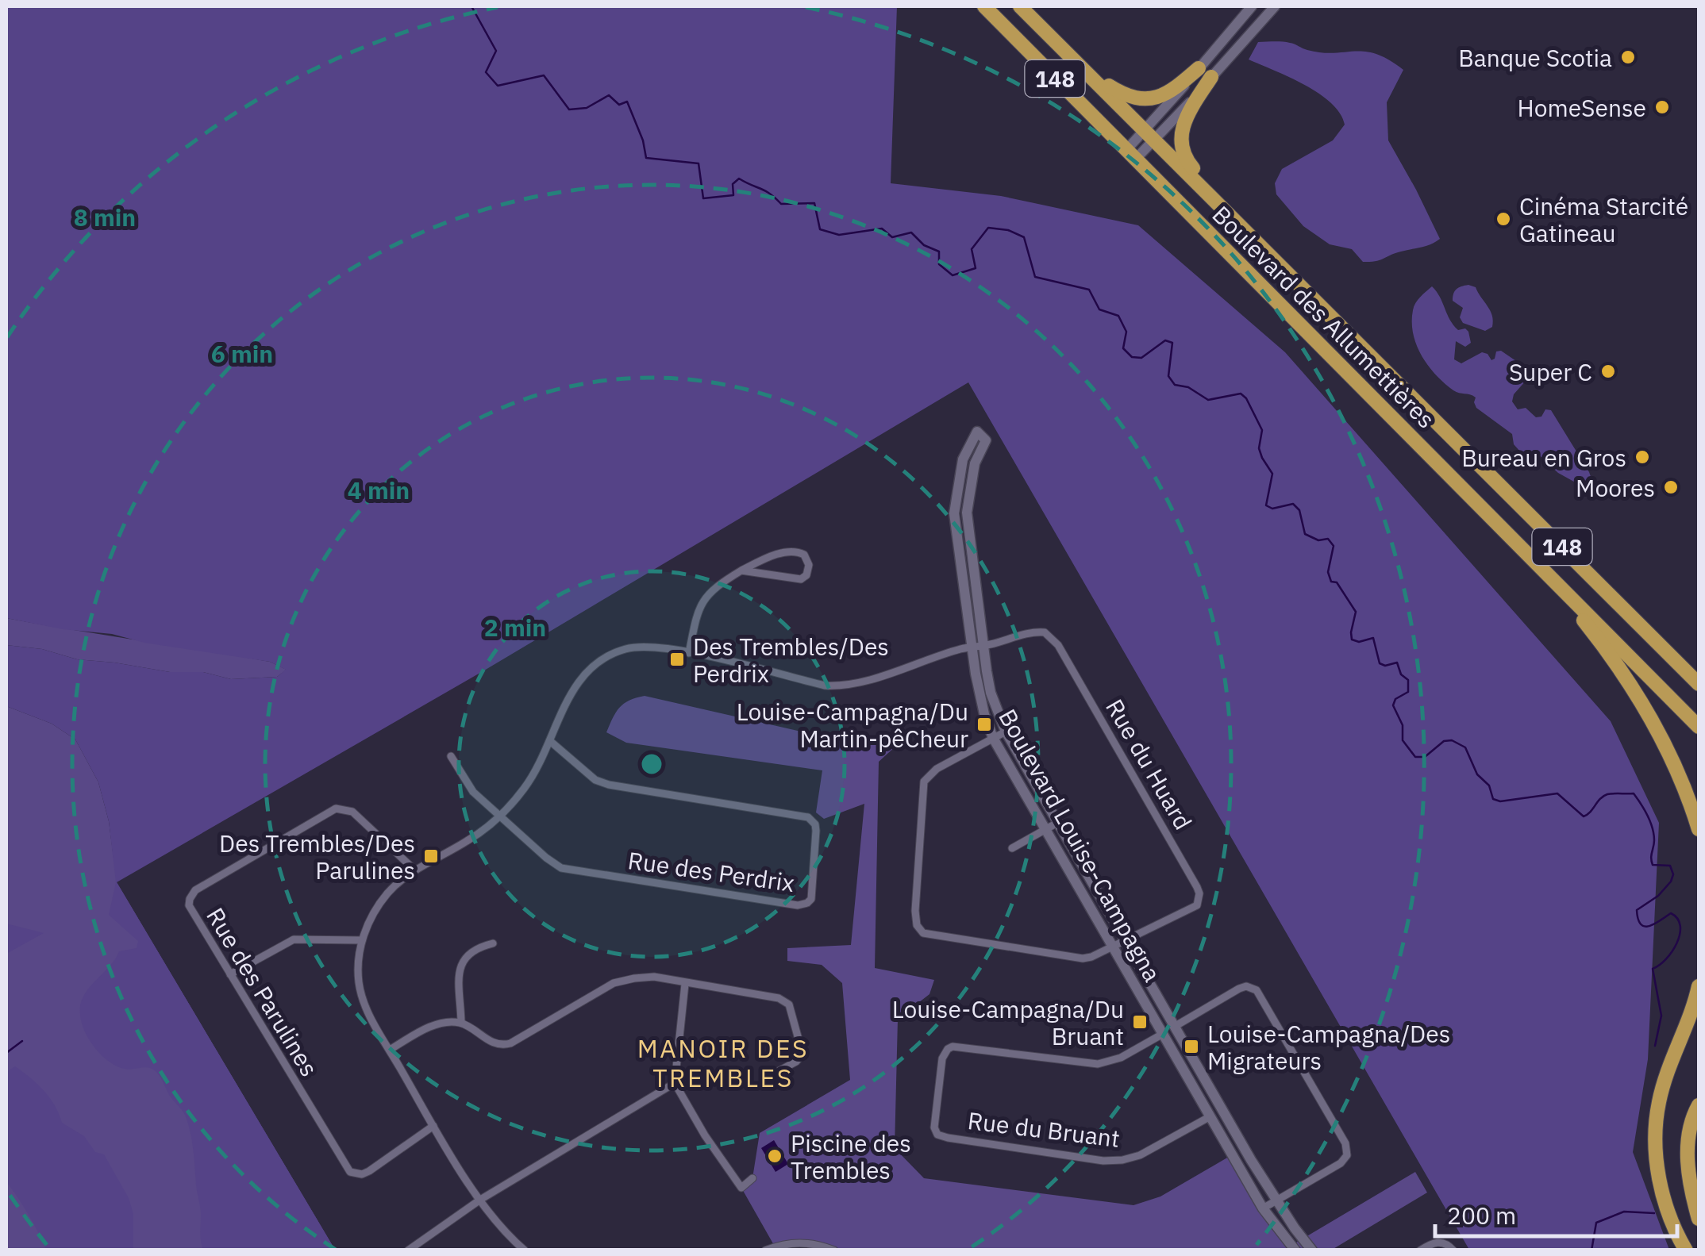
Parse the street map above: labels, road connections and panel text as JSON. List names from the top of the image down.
{
  "streets": {
    "highway": ["148", "Boulevard des Allumettières"],
    "street": [
      "Rue du Huard",
      "Boulevard Louise-Campagna",
      "Rue des Perdrix",
      "Rue des Parulines",
      "Rue du Bruant"
    ]
  },
  "crossings": [
    ["Rue du Huard", "Boulevard Louise-Campagna"],
    ["Boulevard Louise-Campagna", "Rue du Bruant"]
  ],
  "districts": ["MANOIR DES TREMBLES"],
  "places": {
    "other": [
      "Banque Scotia",
      "HomeSense",
      "Cinéma Starcité Gatineau",
      "Super C",
      "Bureau en Gros",
      "Moores",
      "Piscine des Trembles"
    ],
    "transit": [
      "Des Trembles/Des Perdrix",
      "Louise-Campagna/Du Martin-pêCheur",
      "Des Trembles/Des Parulines",
      "Louise-Campagna/Du Bruant",
      "Louise-Campagna/Des Migrateurs"
    ]
  },
  "scale_bar": "200 m",
  "rings": [
    "8 min",
    "6 min",
    "4 min",
    "2 min"
  ]
}
